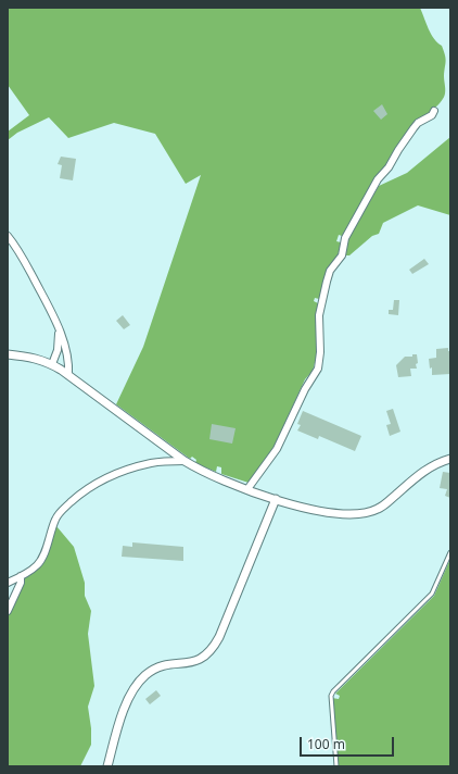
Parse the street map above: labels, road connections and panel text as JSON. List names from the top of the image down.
{
  "scale_bar": "100 m"
}
